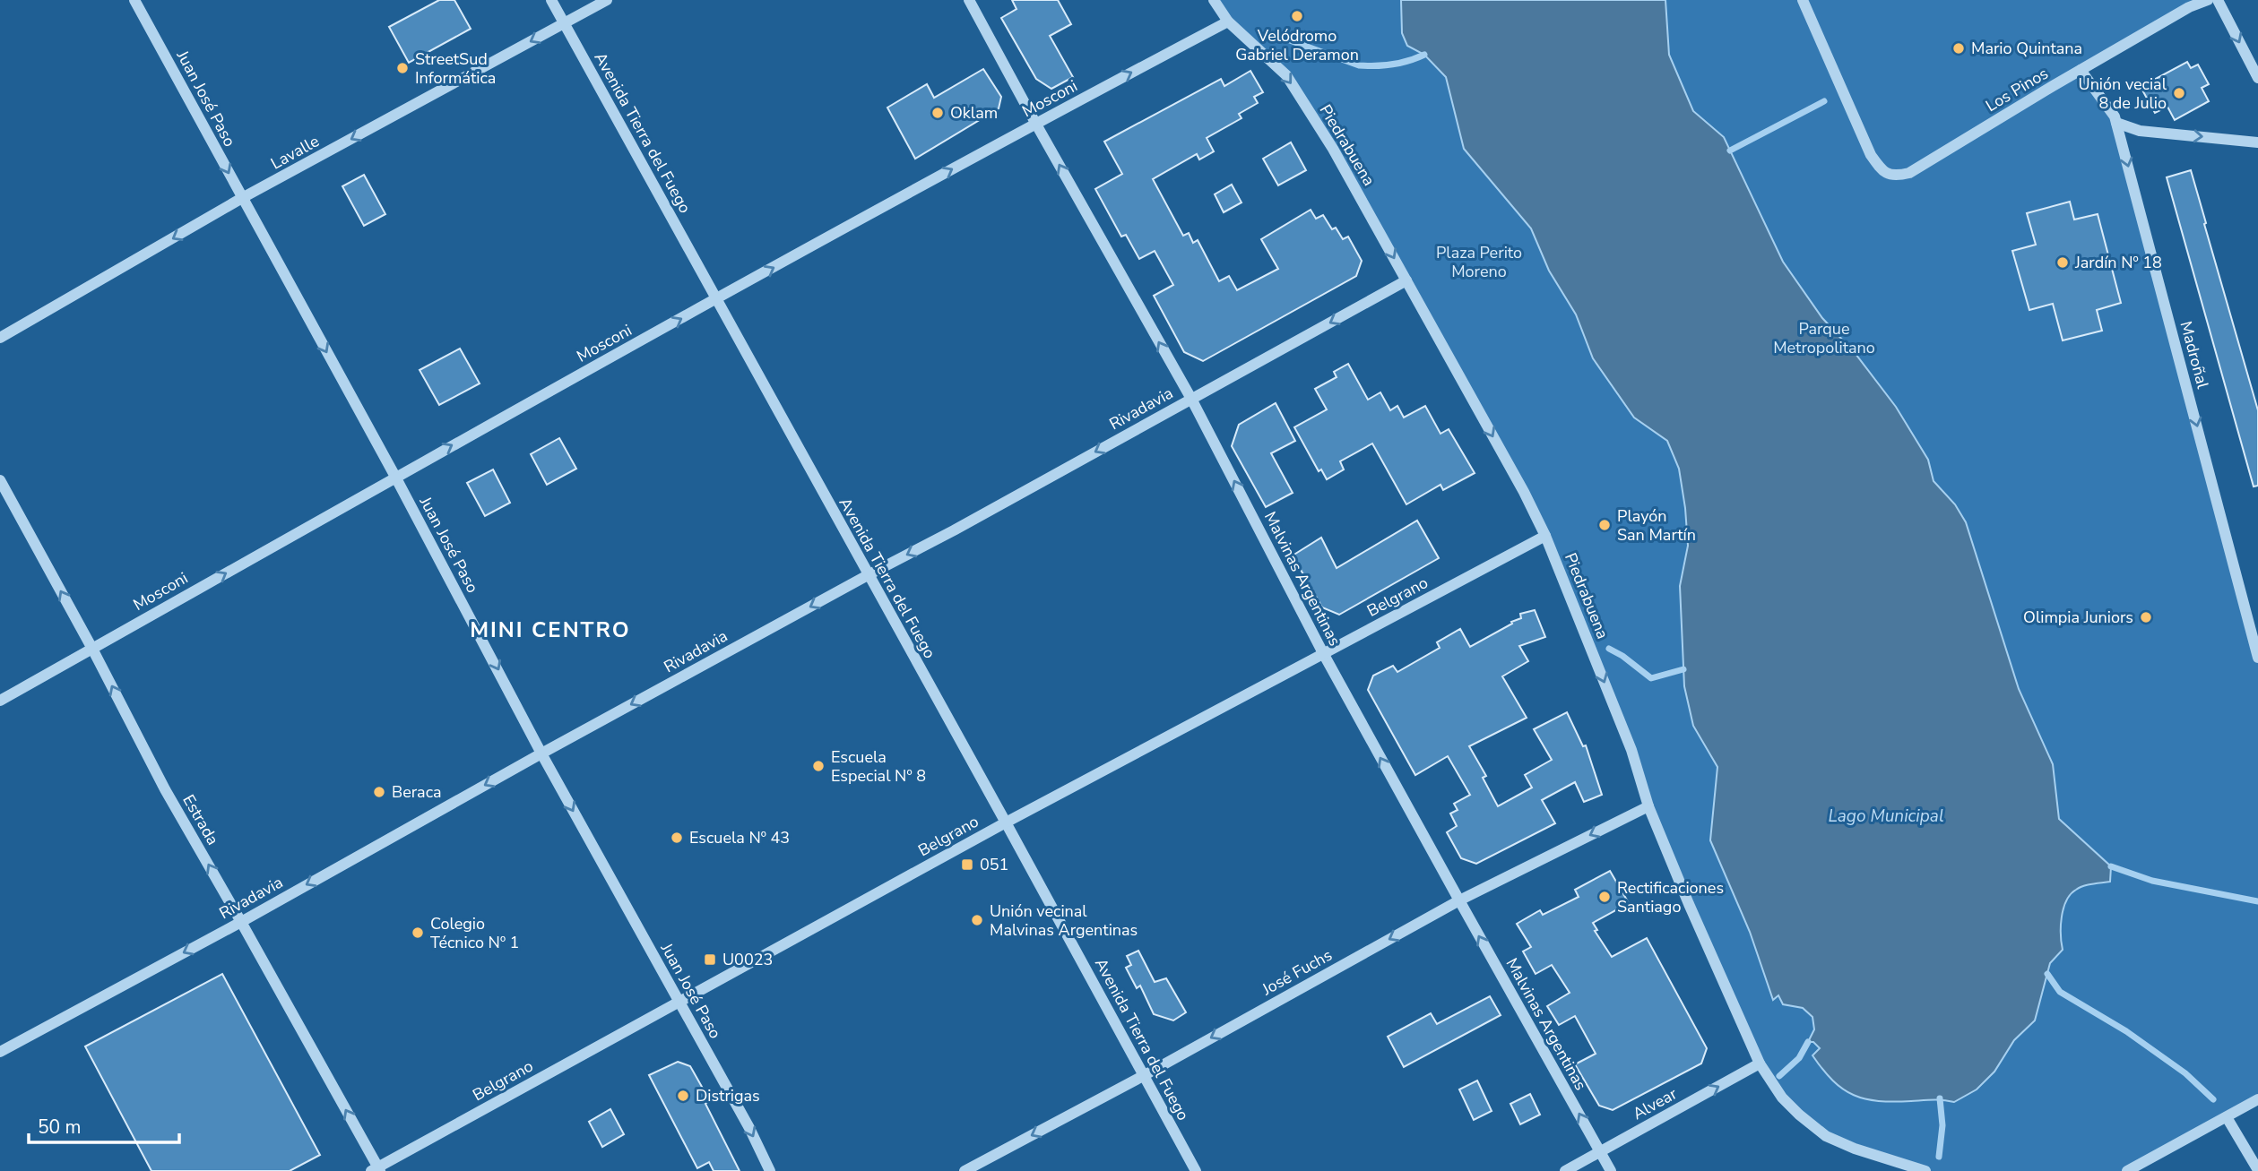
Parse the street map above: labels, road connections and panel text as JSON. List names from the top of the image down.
{
  "streets": {
    "street": [
      "Los Pinos",
      "Juan José Paso",
      "Mosconi",
      "Avenida Tierra del Fuego",
      "Piedrabuena",
      "Lavalle",
      "Madroñal",
      "Rivadavia",
      "Malvinas Argentinas",
      "Belgrano",
      "Estrada",
      "José Fuchs",
      "Alvear"
    ]
  },
  "crossings": [
    ["Los Pinos", "Madroñal"],
    ["Juan José Paso", "Mosconi"],
    ["Juan José Paso", "Lavalle"],
    ["Juan José Paso", "Rivadavia"],
    ["Juan José Paso", "Belgrano"],
    ["Mosconi", "Avenida Tierra del Fuego"],
    ["Mosconi", "Piedrabuena"],
    ["Mosconi", "Malvinas Argentinas"],
    ["Mosconi", "Estrada"],
    ["Avenida Tierra del Fuego", "Lavalle"],
    ["Avenida Tierra del Fuego", "Rivadavia"],
    ["Avenida Tierra del Fuego", "Belgrano"],
    ["Avenida Tierra del Fuego", "José Fuchs"],
    ["Piedrabuena", "Rivadavia"],
    ["Piedrabuena", "Belgrano"],
    ["Piedrabuena", "José Fuchs"],
    ["Piedrabuena", "Alvear"],
    ["Rivadavia", "Malvinas Argentinas"],
    ["Rivadavia", "Estrada"],
    ["Malvinas Argentinas", "Belgrano"],
    ["Malvinas Argentinas", "José Fuchs"],
    ["Malvinas Argentinas", "Alvear"],
    ["Belgrano", "Estrada"]
  ],
  "one_way": [
    "Juan José Paso",
    "Mosconi",
    "Piedrabuena",
    "Lavalle",
    "Madroñal",
    "Rivadavia",
    "Malvinas Argentinas",
    "Estrada",
    "José Fuchs",
    "Alvear"
  ],
  "districts": ["MINI CENTRO"],
  "water": ["Lago Municipal"],
  "parks": ["Plaza Perito Moreno", "Parque Metropolitano"],
  "places": {
    "other": [
      "Velódromo Gabriel Deramon",
      "Mario Quintana",
      "StreetSud Informática",
      "Unión vecial 8 de Julio",
      "Oklam",
      "Jardín Nº 18",
      "Playón San Martín",
      "Olimpia Juniors",
      "Escuela Especial Nº 8",
      "Beraca",
      "Escuela Nº 43",
      "Rectificaciones Santiago",
      "Unión vecinal Malvinas Argentinas",
      "Colegio Técnico Nº 1",
      "Distrigas"
    ],
    "transit": ["051", "U0023"]
  },
  "scale_bar": "50 m"
}
